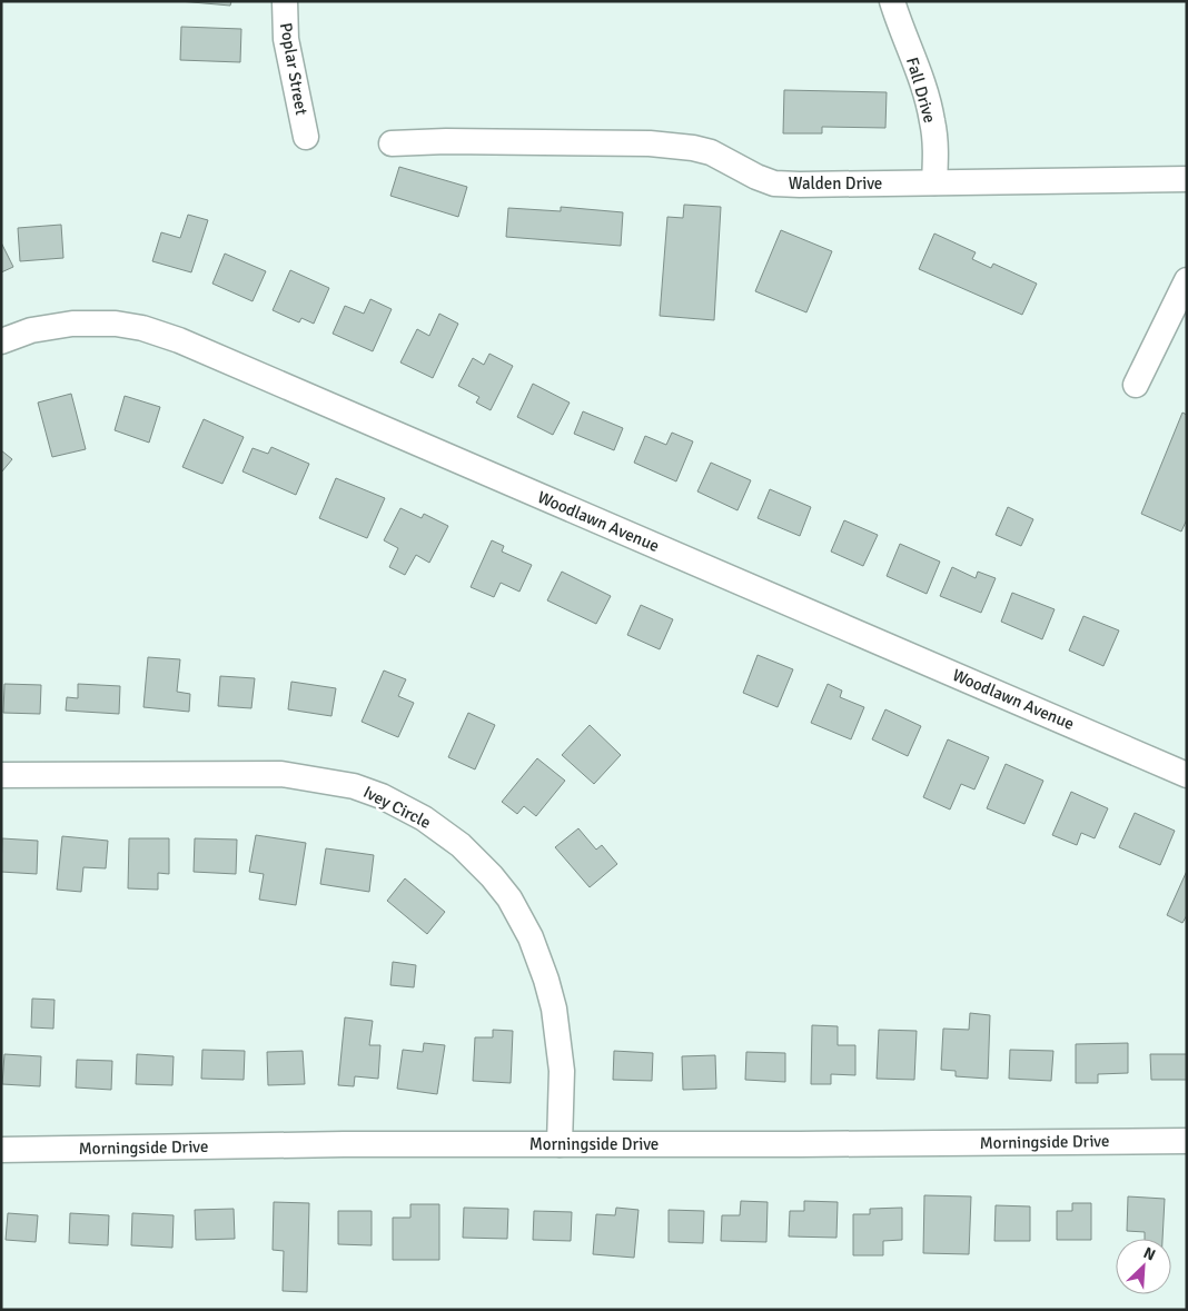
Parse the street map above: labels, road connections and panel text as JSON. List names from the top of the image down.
{
  "streets": {
    "street": [
      "Poplar Street",
      "Fall Drive",
      "Walden Drive",
      "Woodlawn Avenue",
      "Ivey Circle",
      "Morningside Drive"
    ]
  },
  "crossings": [
    ["Fall Drive", "Walden Drive"],
    ["Ivey Circle", "Morningside Drive"]
  ],
  "north": "top right"
}
